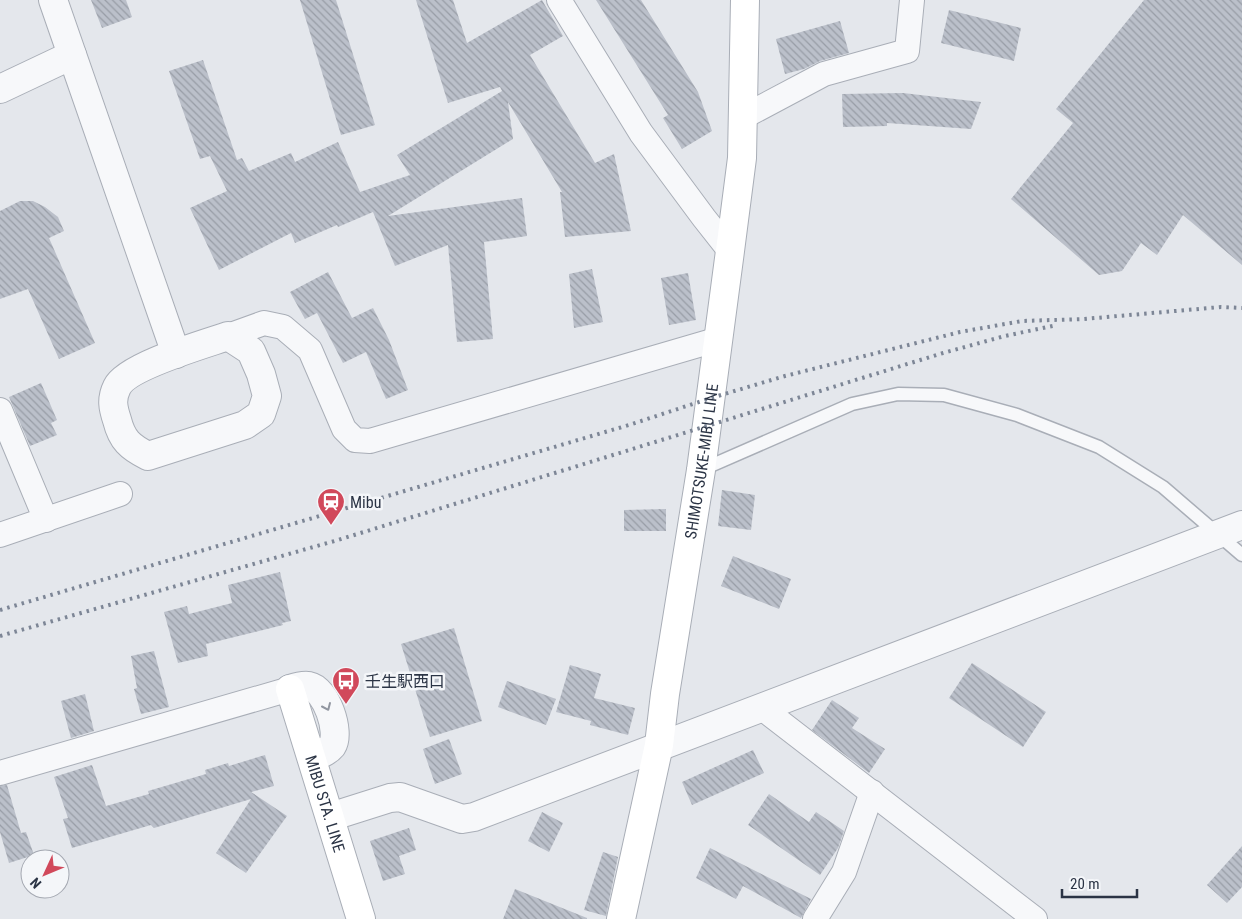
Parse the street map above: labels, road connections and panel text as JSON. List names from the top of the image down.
{
  "streets": {
    "main road": ["SHIMOTSUKE-MIBU LINE", "MIBU STA. LINE"]
  },
  "places": {
    "station": ["Mibu"],
    "bus stop": ["壬生駅西口"]
  },
  "scale_bar": "20 m",
  "north": "bottom left"
}
